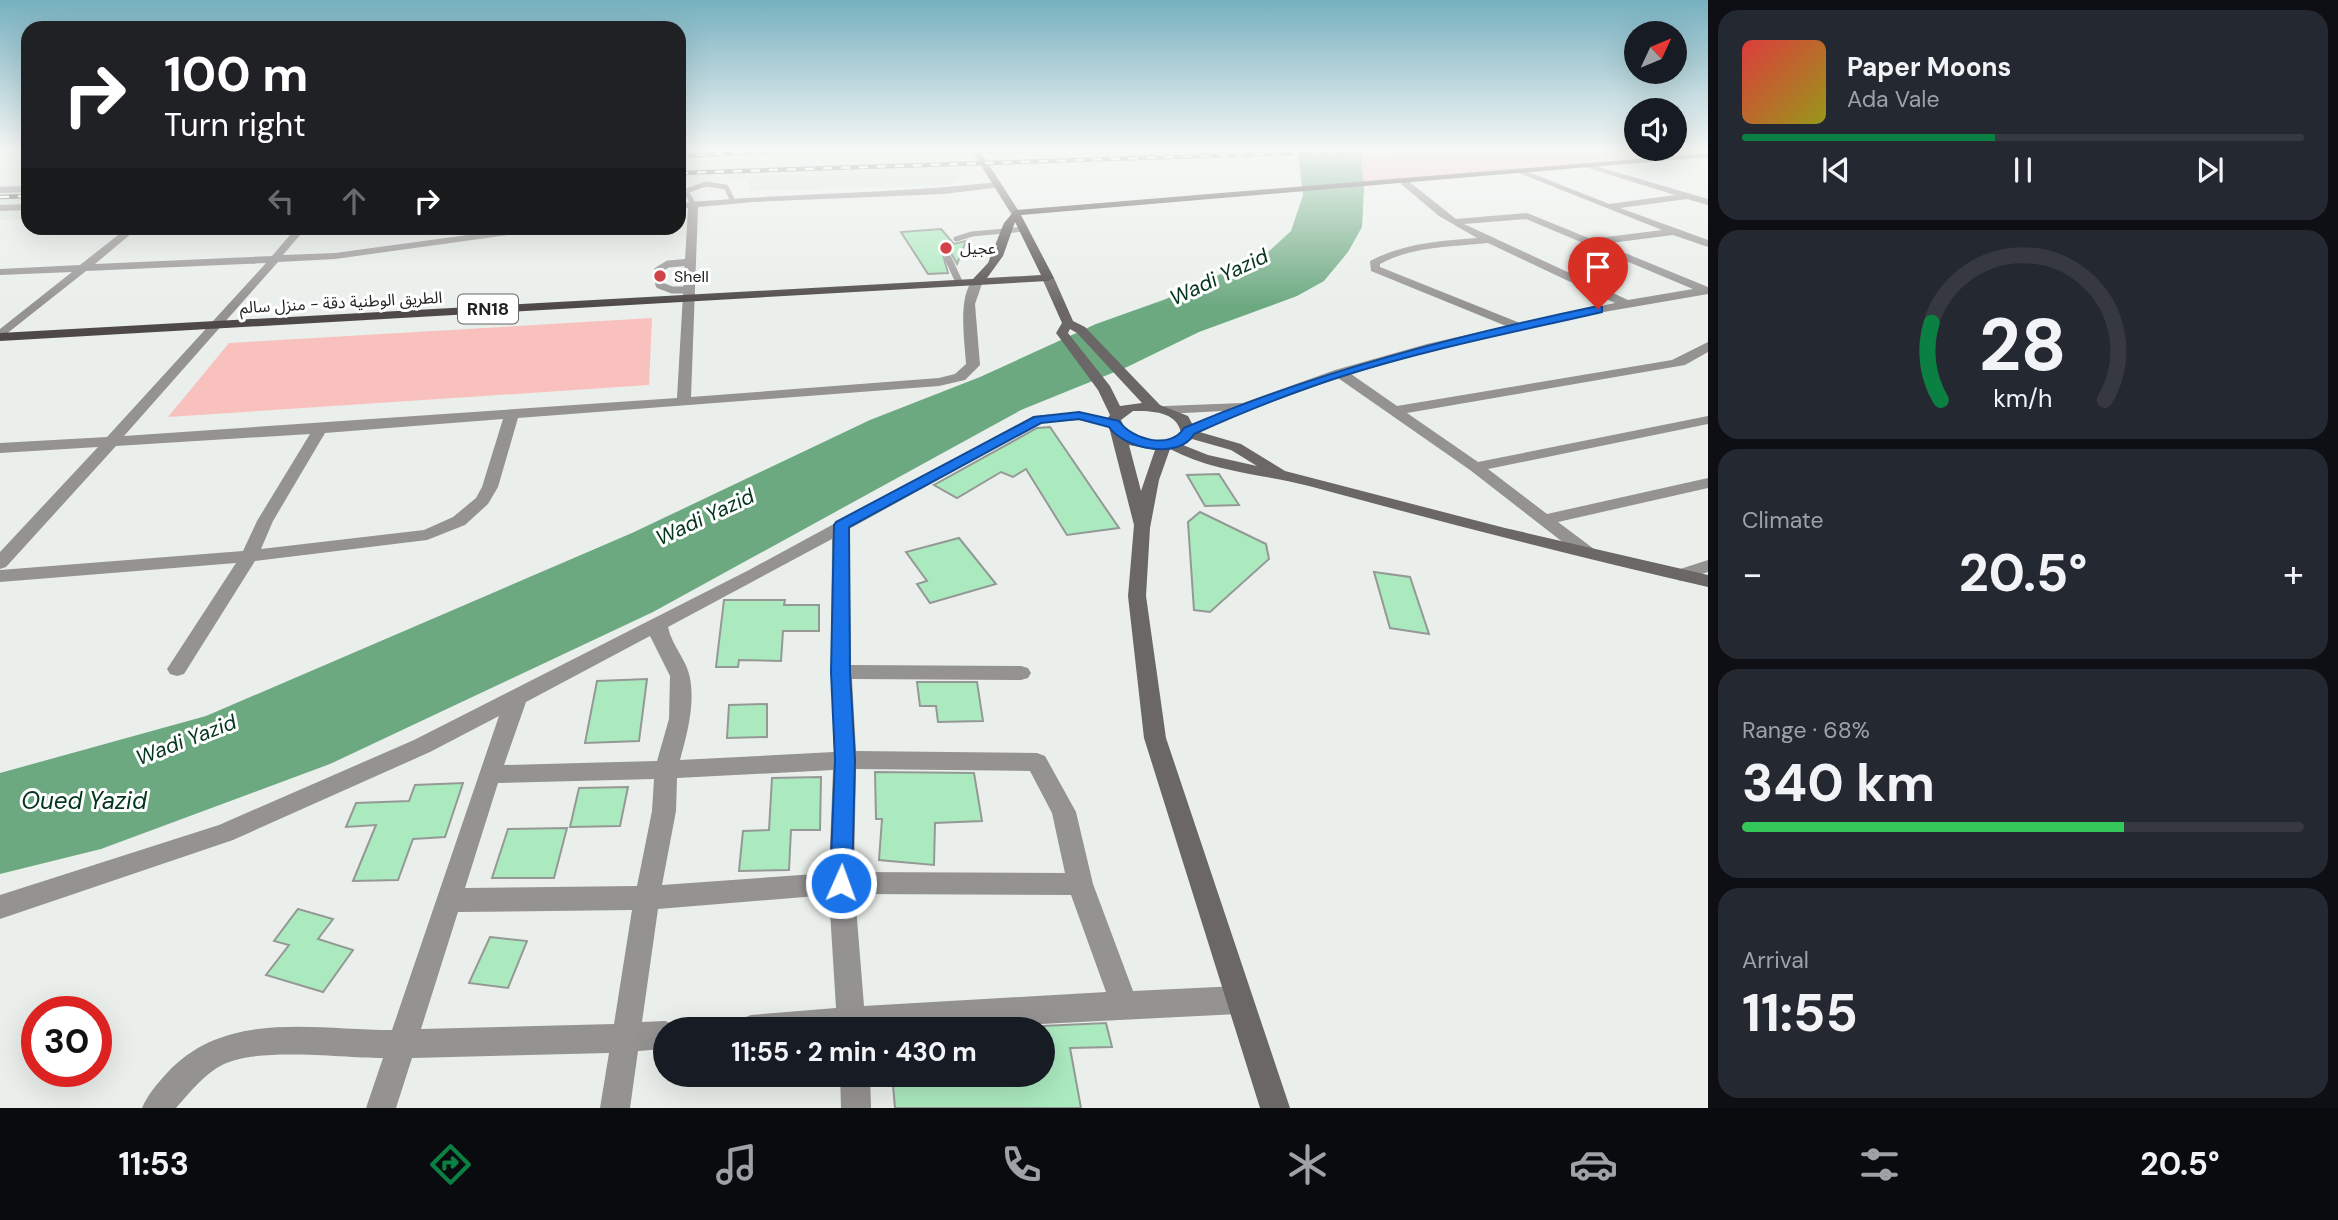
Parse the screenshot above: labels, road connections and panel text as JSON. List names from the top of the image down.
{
  "streets": {
    "main road": ["الطريق الوطنية دقة - منزل سالم", "RN18"]
  },
  "water": ["Wadi Yazid", "Oued Yazid"],
  "places": ["عجيل", "Shell"],
  "north": "top right",
  "page": {
    "turn": ["100 m", "Turn right"],
    "song": ["Paper Moons", "Ada Vale"],
    "tile": [
      "Climate",
      ["Range · 68%", "340 km"],
      ["Arrival", "11:55"]
    ],
    "heat": ["−", "20.5°", "+"],
    "limit": "30",
    "trip": "11:55 · 2 min · 430 m",
    "tabs": ["11:53", "20.5°"],
    "gauge": ["28", "km/h"]
  }
}
